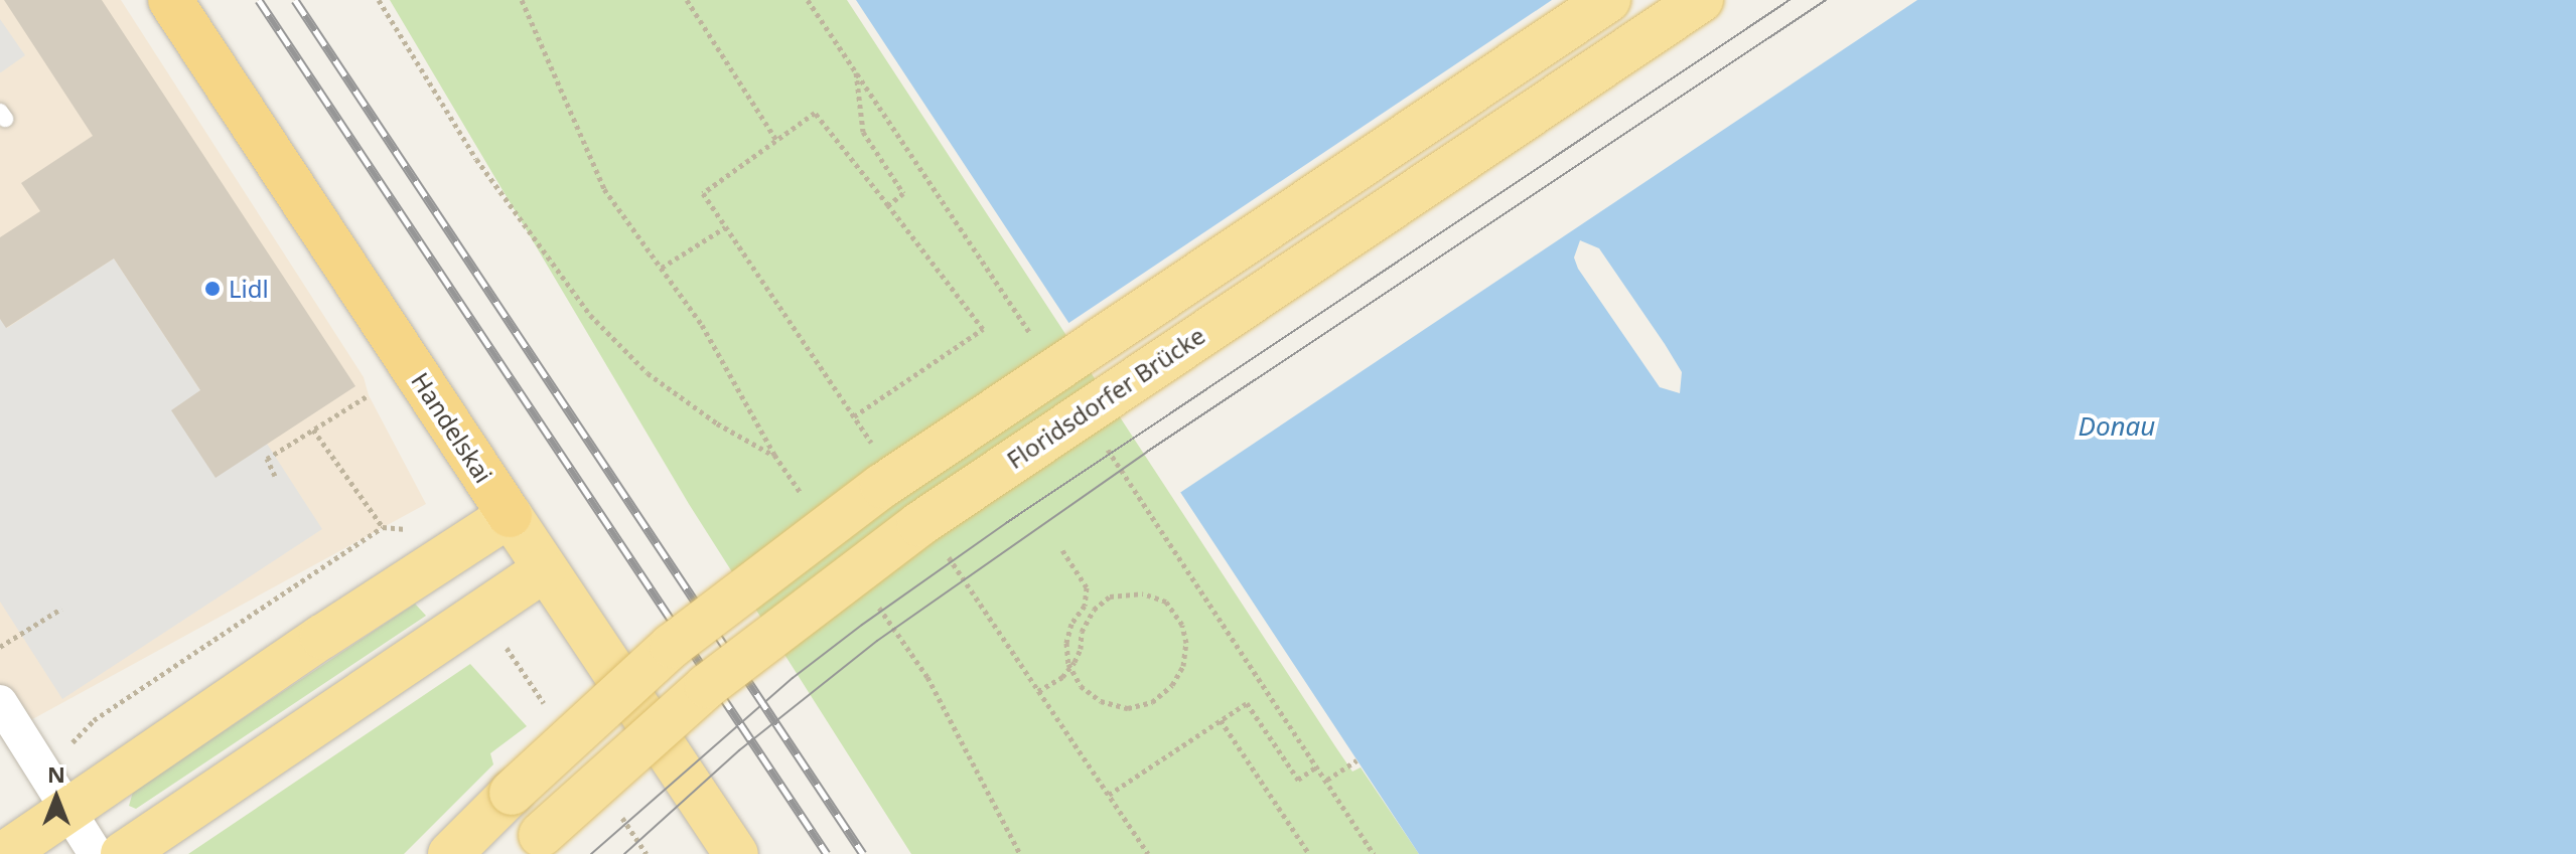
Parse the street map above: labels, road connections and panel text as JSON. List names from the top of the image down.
{
  "streets": {
    "highway": ["Handelskai"],
    "main road": ["Floridsdorfer Brücke"]
  },
  "water": ["Donau"],
  "places": ["Lidl"],
  "north": "top"
}
